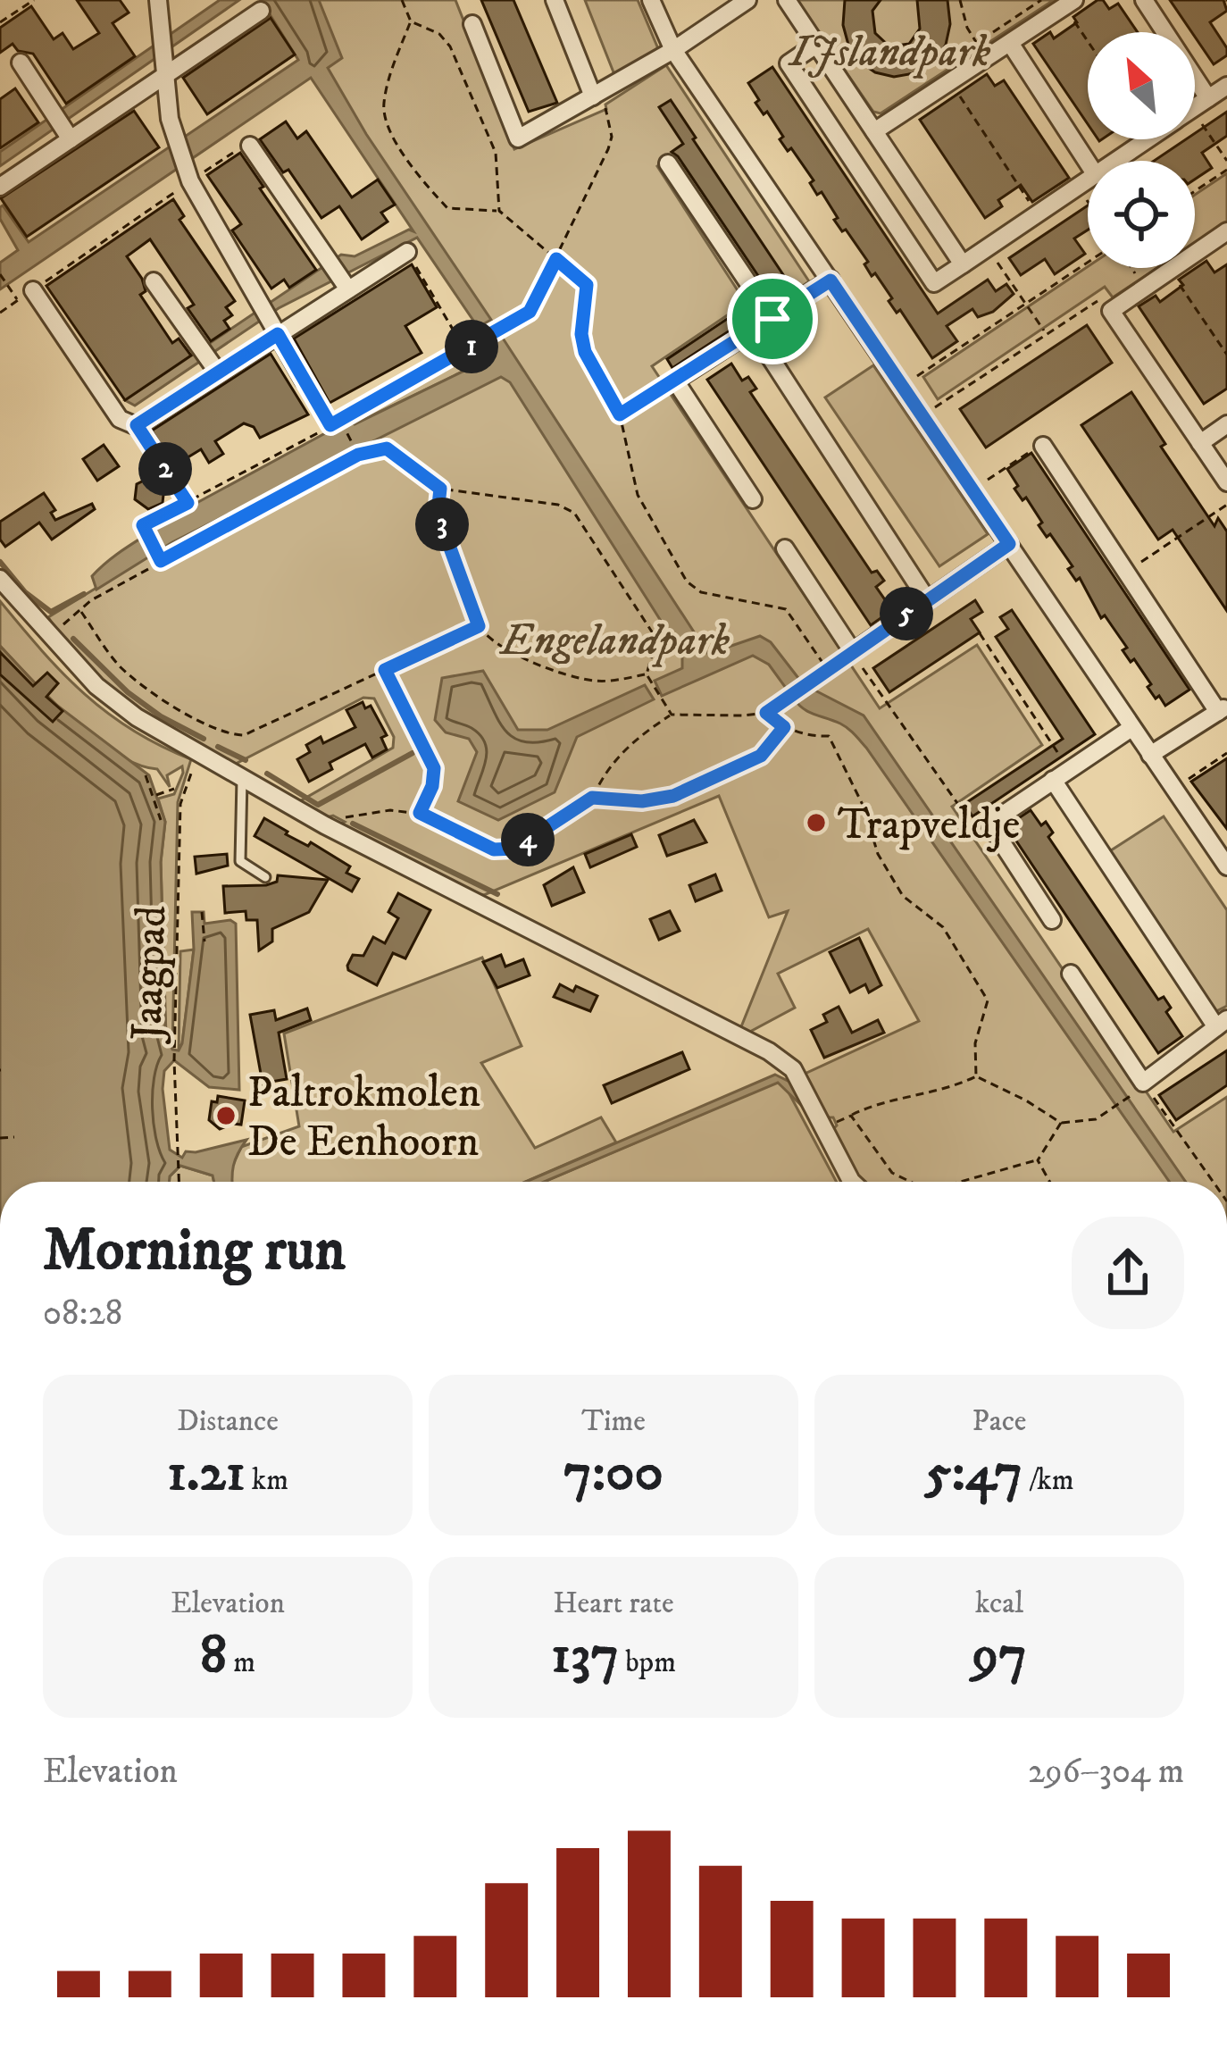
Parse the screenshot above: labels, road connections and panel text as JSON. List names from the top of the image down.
{
  "streets": {
    "path": ["Jaagpad"]
  },
  "parks": ["IJslandpark", "Engelandpark"],
  "places": ["Trapveldje", "Paltrokmolen De Eenhoorn"],
  "north": "top left",
  "page": {
    "pins": [
      "1",
      "2",
      "3",
      "5",
      "4"
    ],
    "heading": ["Morning run", "08:28"],
    "stats": [
      ["Distance", "1.21 km"],
      ["Time", "7:00"],
      ["Pace", "5:47 /km"],
      ["Elevation", "8 m"],
      ["Heart rate", "137 bpm"],
      ["kcal", "97"]
    ],
    "chart": ["Elevation", "296–304 m"]
  }
}
